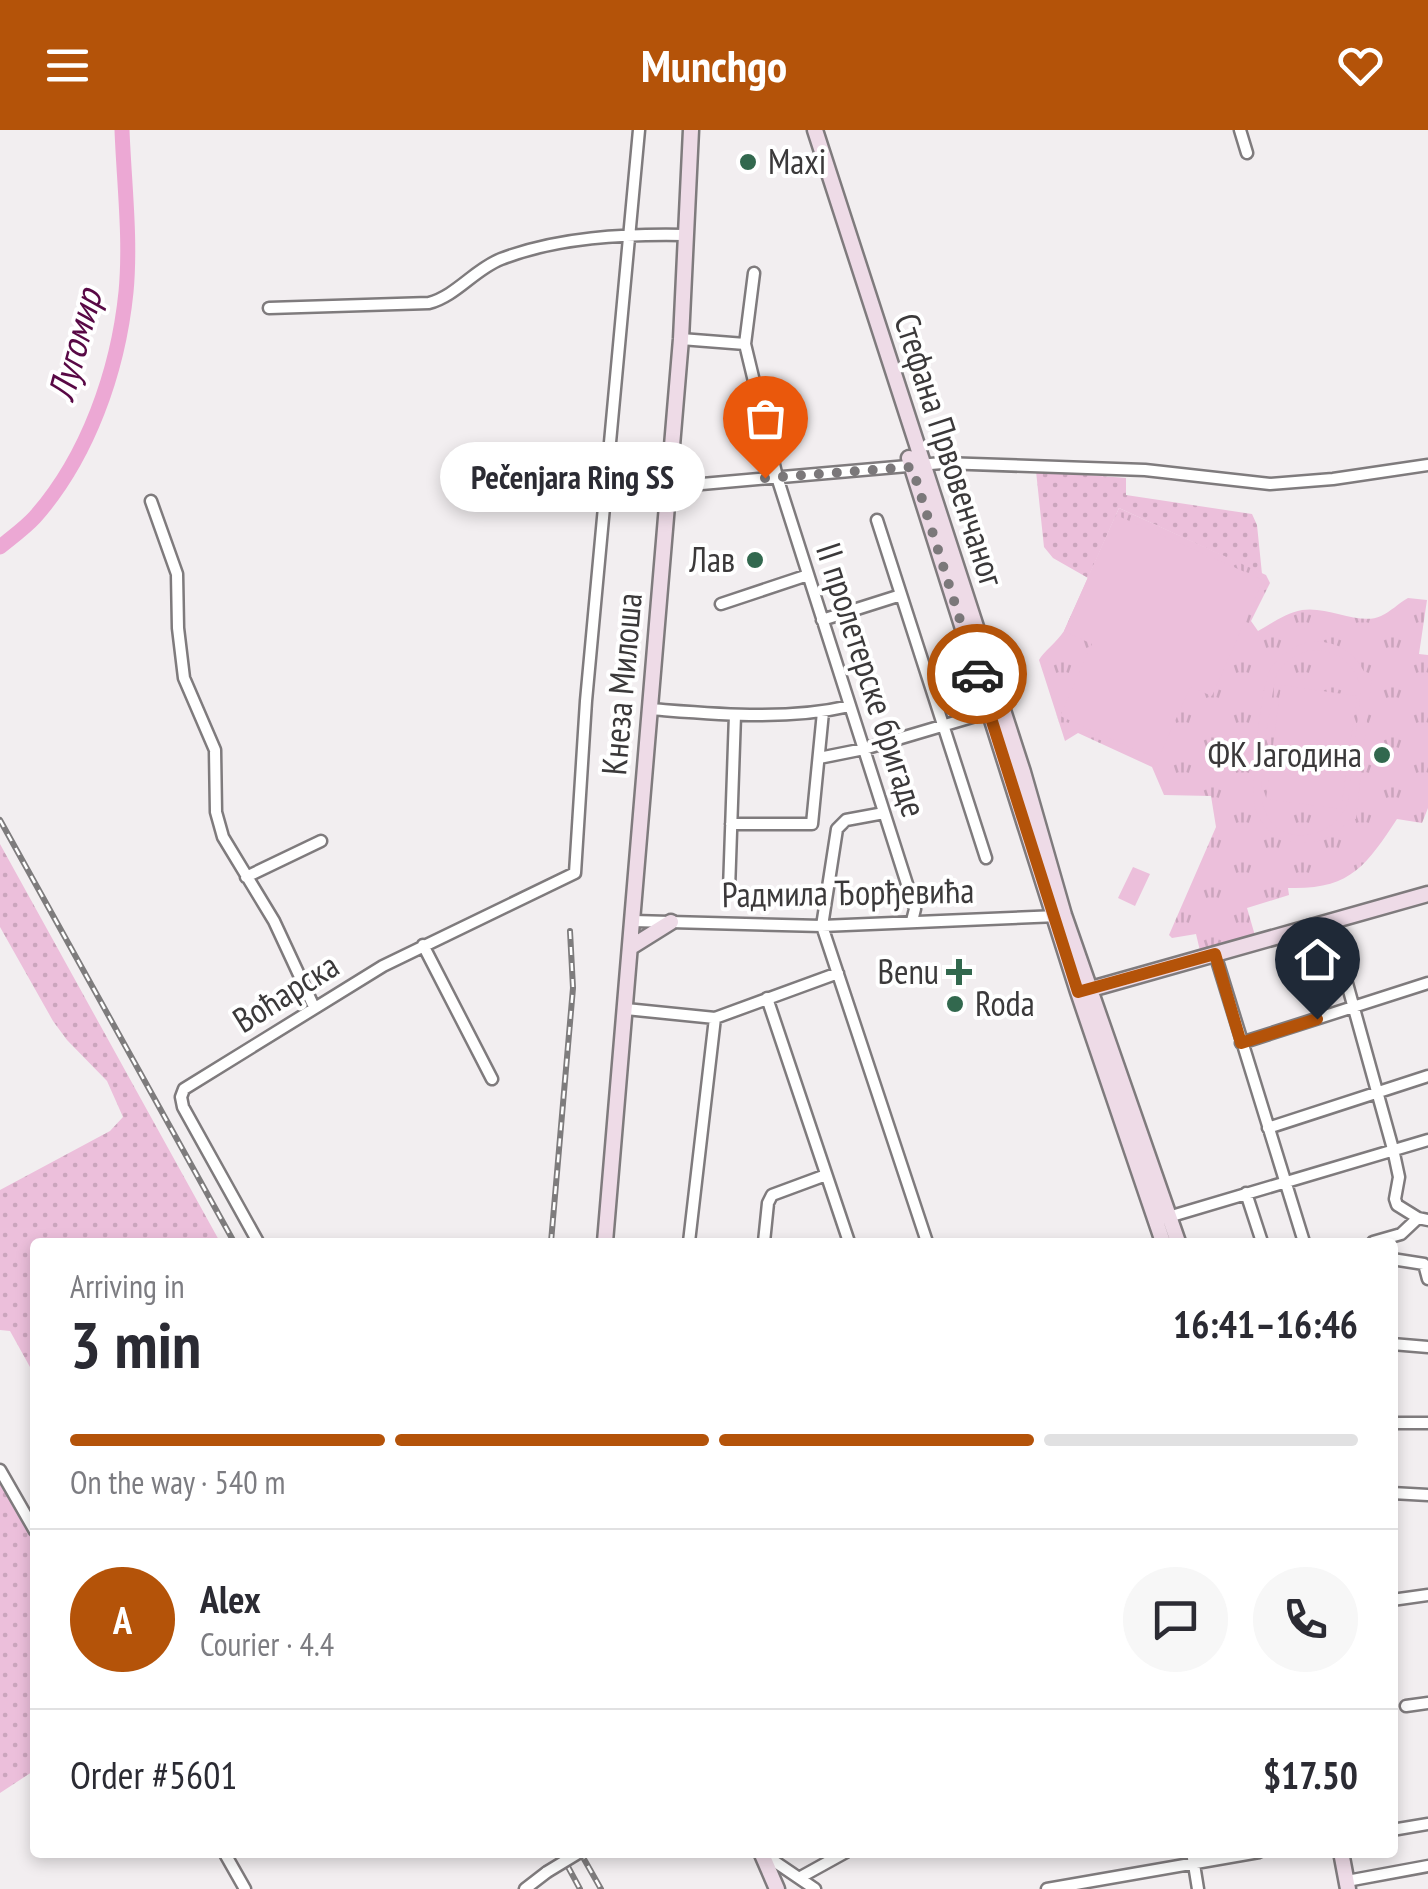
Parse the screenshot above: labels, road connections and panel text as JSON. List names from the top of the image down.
{
  "streets": {
    "street": [
      "Стефана Првовенчаног",
      "II пролетерске бригаде",
      "Кнеза Милоша",
      "Радмила Ђорђевића",
      "Воћарска"
    ]
  },
  "crossings": [
    ["Стефана Првовенчаног", "Радмила Ђорђевића"],
    ["II пролетерске бригаде", "Радмила Ђорђевића"],
    ["Кнеза Милоша", "Радмила Ђорђевића"]
  ],
  "water": ["Лугомир"],
  "places": {
    "other": [
      "Maxi",
      "Pečenjara Ring SS",
      "Лав",
      "ФК Јагодина",
      "Roda"
    ],
    "health": ["Benu"]
  },
  "page": {
    "header": "Munchgo",
    "bubble": "Pečenjara Ring SS",
    "heading": ["3 min", "Arriving in", "16:41–16:46"],
    "panel": [
      "Alex",
      "Courier · 4.4",
      "Order #5601",
      "$17.50"
    ],
    "bar": "On the way · 540 m",
    "round": "A"
  }
}
